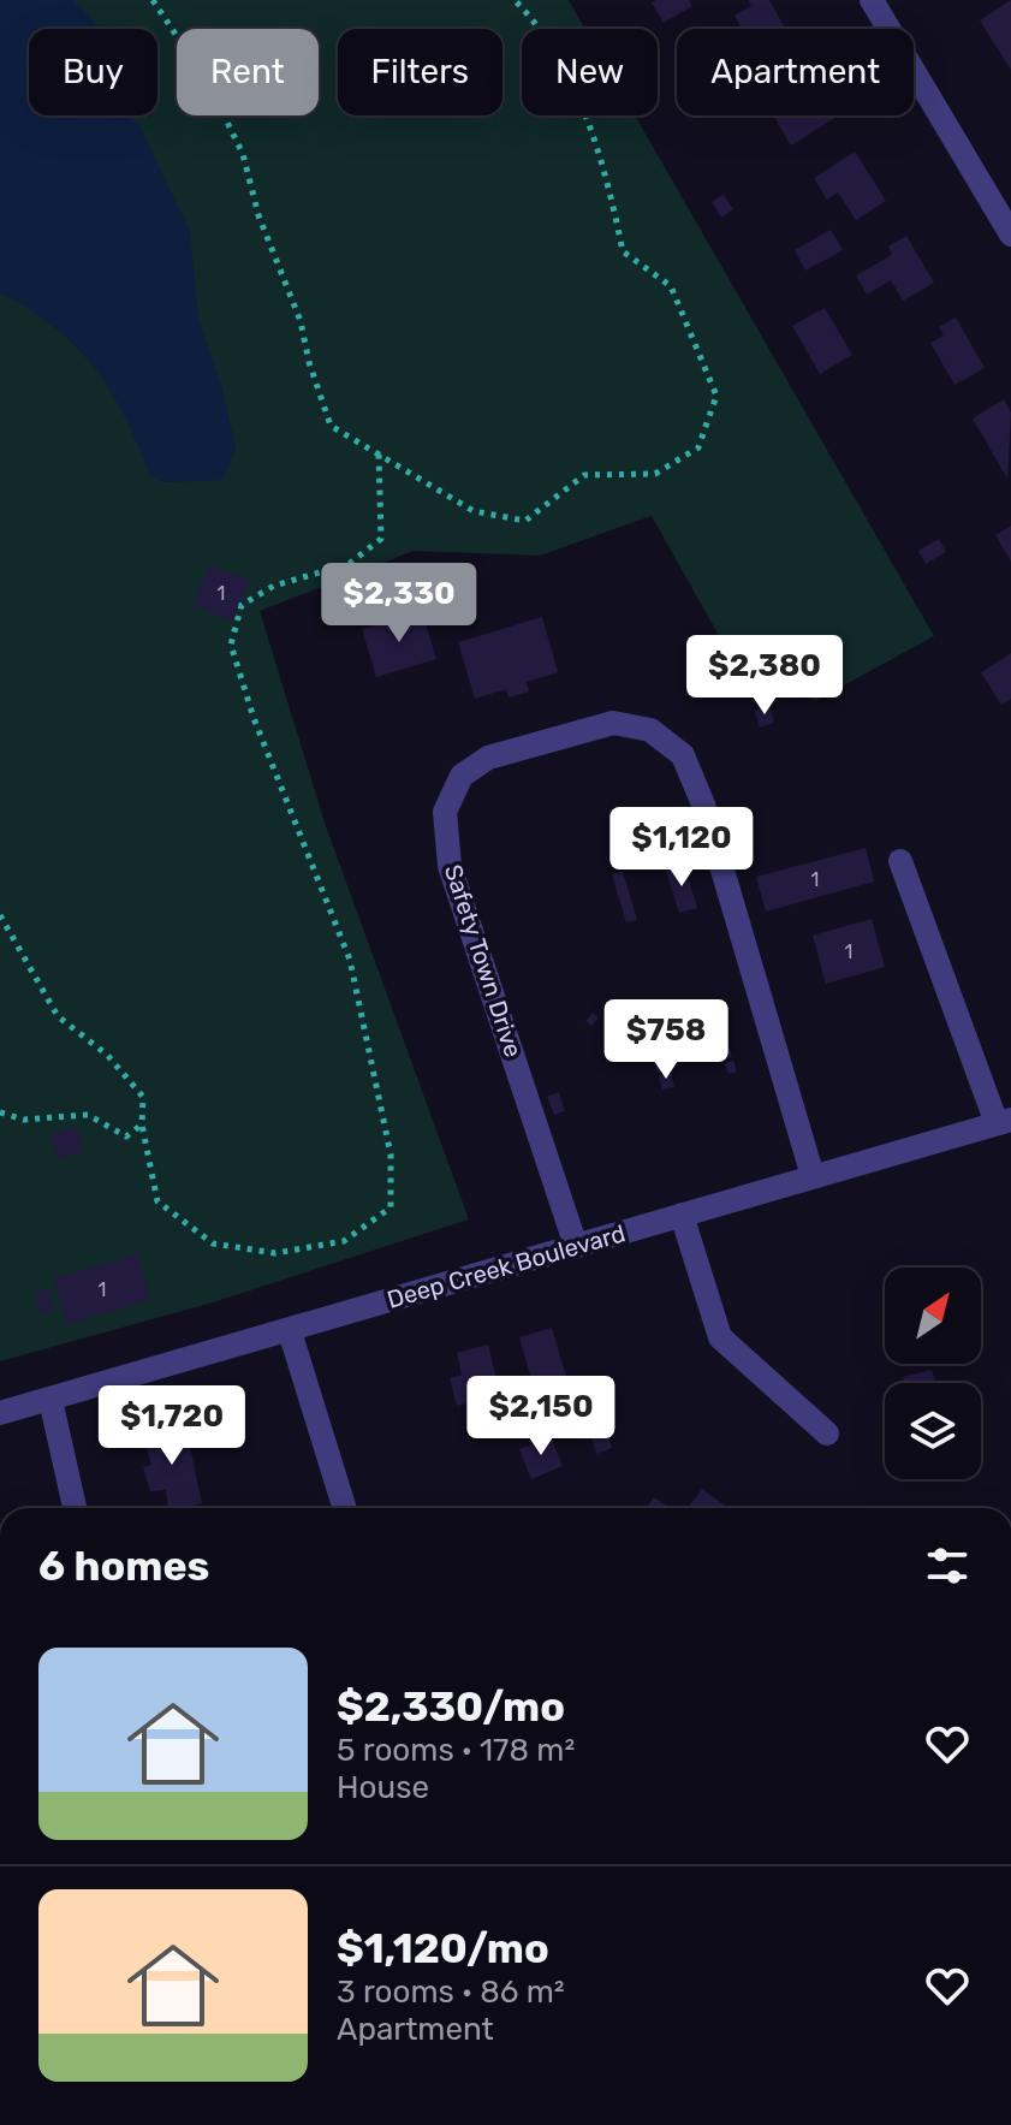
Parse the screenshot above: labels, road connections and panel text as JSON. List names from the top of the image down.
{
  "streets": {
    "street": ["Safety Town Drive", "Deep Creek Boulevard"]
  },
  "crossings": [
    ["Safety Town Drive", "Deep Creek Boulevard"]
  ],
  "house_numbers": [
    "1",
    "1",
    "1",
    "1"
  ],
  "north": "top right",
  "page": {
    "chip": [
      "Buy",
      "Rent",
      "Filters",
      "New",
      "Apartment"
    ],
    "price": [
      "$2,330",
      "$2,380",
      "$1,120",
      "$758",
      "$2,150",
      "$1,720"
    ],
    "heading": "6 homes",
    "list": [
      {
        "name": "$2,330/mo",
        "note": "5 rooms · 178 m² · House"
      },
      {
        "name": "$1,120/mo",
        "note": "3 rooms · 86 m² · Apartment"
      }
    ]
  }
}
